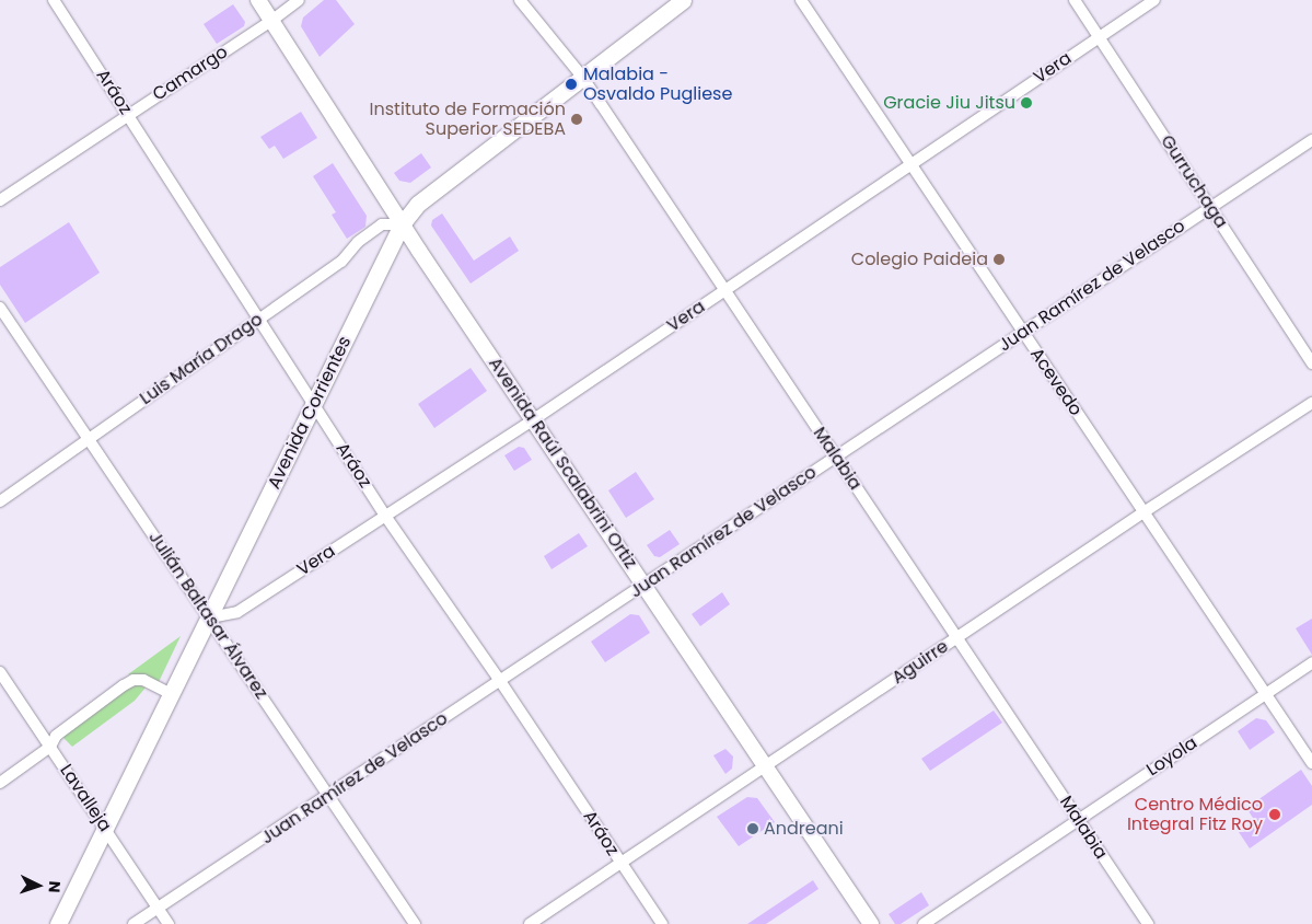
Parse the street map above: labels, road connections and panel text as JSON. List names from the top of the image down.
{
  "streets": {
    "main road": ["Avenida Corrientes", "Avenida Raúl Scalabrini Ortiz"],
    "street": [
      "Vera",
      "Camargo",
      "Aráoz",
      "Gurruchaga",
      "Juan Ramírez de Velasco",
      "Luis María Drago",
      "Acevedo",
      "Malabia",
      "Julián Baltasar Álvarez",
      "Aguirre",
      "Loyola",
      "Lavalleja"
    ]
  },
  "crossings": [
    ["Vera", "Aráoz"],
    ["Vera", "Gurruchaga"],
    ["Vera", "Acevedo"],
    ["Vera", "Avenida Corrientes"],
    ["Vera", "Malabia"],
    ["Vera", "Avenida Raúl Scalabrini Ortiz"],
    ["Vera", "Julián Baltasar Álvarez"],
    ["Camargo", "Aráoz"],
    ["Camargo", "Avenida Raúl Scalabrini Ortiz"],
    ["Aráoz", "Juan Ramírez de Velasco"],
    ["Aráoz", "Luis María Drago"],
    ["Aráoz", "Avenida Corrientes"],
    ["Aráoz", "Aguirre"],
    ["Gurruchaga", "Juan Ramírez de Velasco"],
    ["Juan Ramírez de Velasco", "Acevedo"],
    ["Juan Ramírez de Velasco", "Malabia"],
    ["Juan Ramírez de Velasco", "Avenida Raúl Scalabrini Ortiz"],
    ["Juan Ramírez de Velasco", "Julián Baltasar Álvarez"],
    ["Juan Ramírez de Velasco", "Lavalleja"],
    ["Luis María Drago", "Avenida Corrientes"],
    ["Luis María Drago", "Avenida Raúl Scalabrini Ortiz"],
    ["Luis María Drago", "Julián Baltasar Álvarez"],
    ["Acevedo", "Aguirre"],
    ["Acevedo", "Loyola"],
    ["Avenida Corrientes", "Malabia"],
    ["Avenida Corrientes", "Avenida Raúl Scalabrini Ortiz"],
    ["Avenida Corrientes", "Julián Baltasar Álvarez"],
    ["Avenida Corrientes", "Lavalleja"],
    ["Malabia", "Aguirre"],
    ["Malabia", "Loyola"],
    ["Avenida Raúl Scalabrini Ortiz", "Aguirre"]
  ],
  "places": [
    "Malabia - Osvaldo Pugliese",
    "Gracie Jiu Jitsu",
    "Instituto de Formación Superior SEDEBA",
    "Colegio Paideia",
    "Centro Médico Integral Fitz Roy",
    "Andreani"
  ],
  "north": "right"
}
